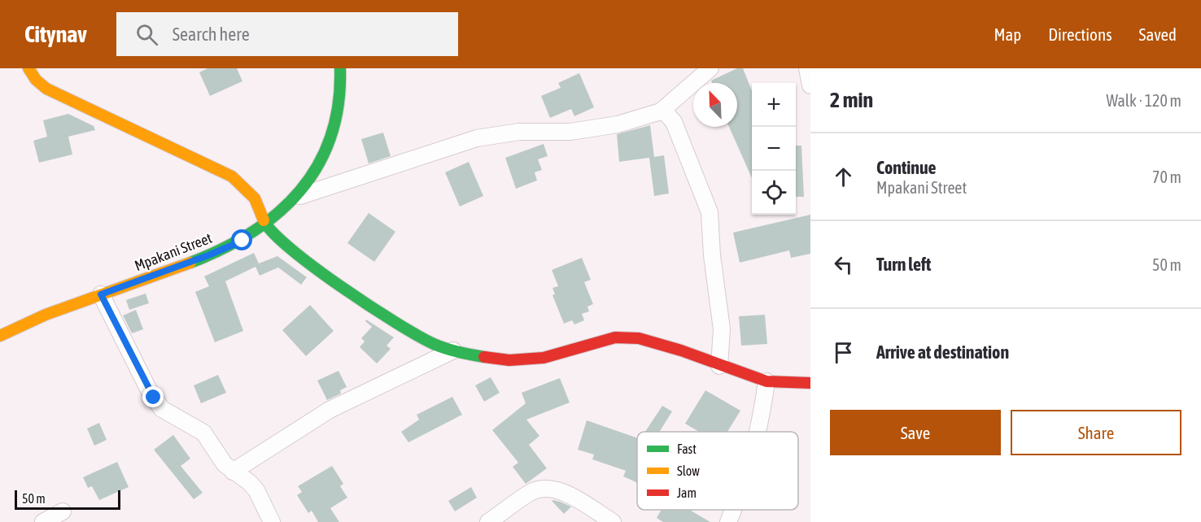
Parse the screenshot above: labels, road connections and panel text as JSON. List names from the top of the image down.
{
  "streets": {
    "street": ["Mpakani Street"]
  },
  "legend": ["Fast", "Slow", "Jam"],
  "scale_bar": "50 m",
  "north": "top left",
  "page": {
    "header": "Citynav",
    "search": "Search here",
    "nav": ["Map", "Directions", "Saved"],
    "heading": ["2 min", "Walk · 120 m"],
    "map_buttons": ["+", "−"],
    "list": [
      ["Continue", "Mpakani Street", "70 m"],
      ["Turn left", "50 m"],
      "Arrive at destination"
    ],
    "buttons": ["Save", "Share"],
    "scale": "50 m"
  }
}
